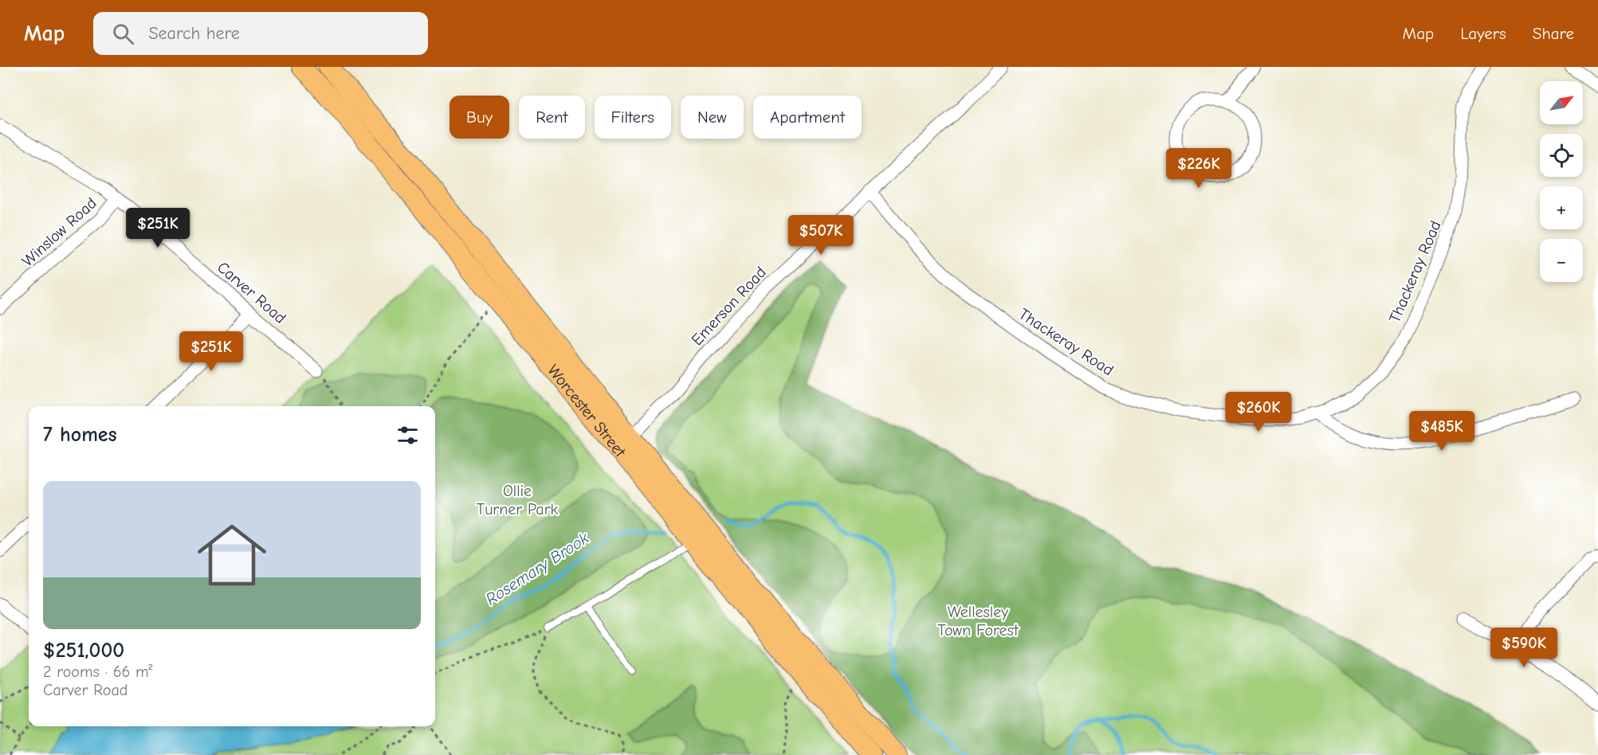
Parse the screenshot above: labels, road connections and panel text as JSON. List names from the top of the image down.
{
  "streets": {
    "highway": ["Worcester Street"],
    "street": [
      "Winslow Road",
      "Thackeray Road",
      "Carver Road",
      "Emerson Road"
    ]
  },
  "crossings": [
    ["Winslow Road", "Carver Road"],
    ["Thackeray Road", "Emerson Road"],
    ["Emerson Road", "Worcester Street"]
  ],
  "water": ["Rosemary Brook"],
  "parks": ["Ollie Turner Park", "Wellesley Town Forest"],
  "north": "top right",
  "page": {
    "header": "Map",
    "search": "Search here",
    "nav": ["Map", "Layers", "Share"],
    "map_buttons": ["+", "−"],
    "chip": [
      "Buy",
      "Rent",
      "Filters",
      "New",
      "Apartment"
    ],
    "price": [
      "$226K",
      "$251K",
      "$507K",
      "$251K",
      "$260K",
      "$485K",
      "$590K"
    ],
    "heading": "7 homes",
    "list": [
      {
        "name": "$251,000",
        "note": "2 rooms · 66 m² · Carver Road"
      }
    ]
  }
}
